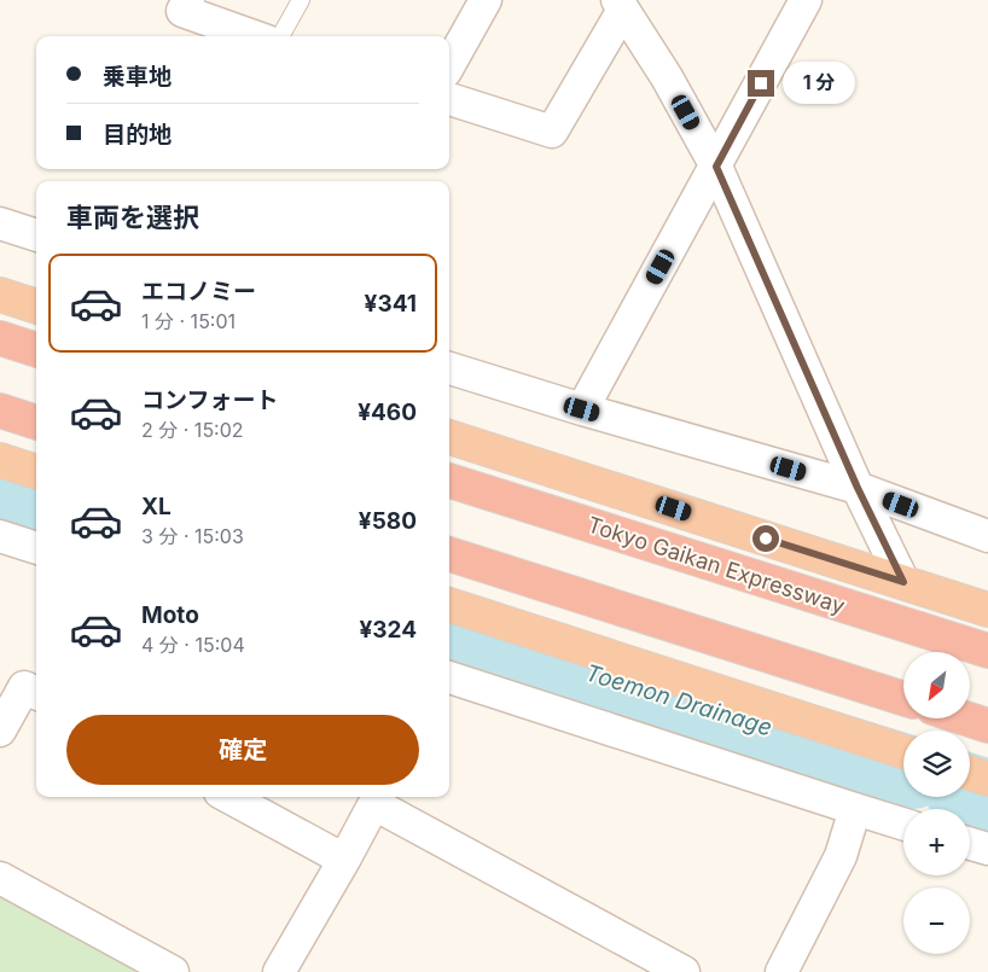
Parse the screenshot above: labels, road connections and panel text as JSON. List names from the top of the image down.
{
  "streets": {
    "highway": ["Tokyo Gaikan Expressway"]
  },
  "water": ["Toemon Drainage"],
  "north": "bottom left",
  "page": {
    "banner": ["乗車地", "目的地"],
    "bubble": "1 分",
    "heading": "車両を選択",
    "list": [
      {
        "name": "エコノミー",
        "note": "1 分 · 15:01",
        "value": "¥341"
      },
      {
        "name": "コンフォート",
        "note": "2 分 · 15:02",
        "value": "¥460"
      },
      {
        "name": "XL",
        "note": "3 分 · 15:03",
        "value": "¥580"
      },
      {
        "name": "Moto",
        "note": "4 分 · 15:04",
        "value": "¥324"
      }
    ],
    "map_buttons": ["+", "−"],
    "buttons": "確定"
  }
}
